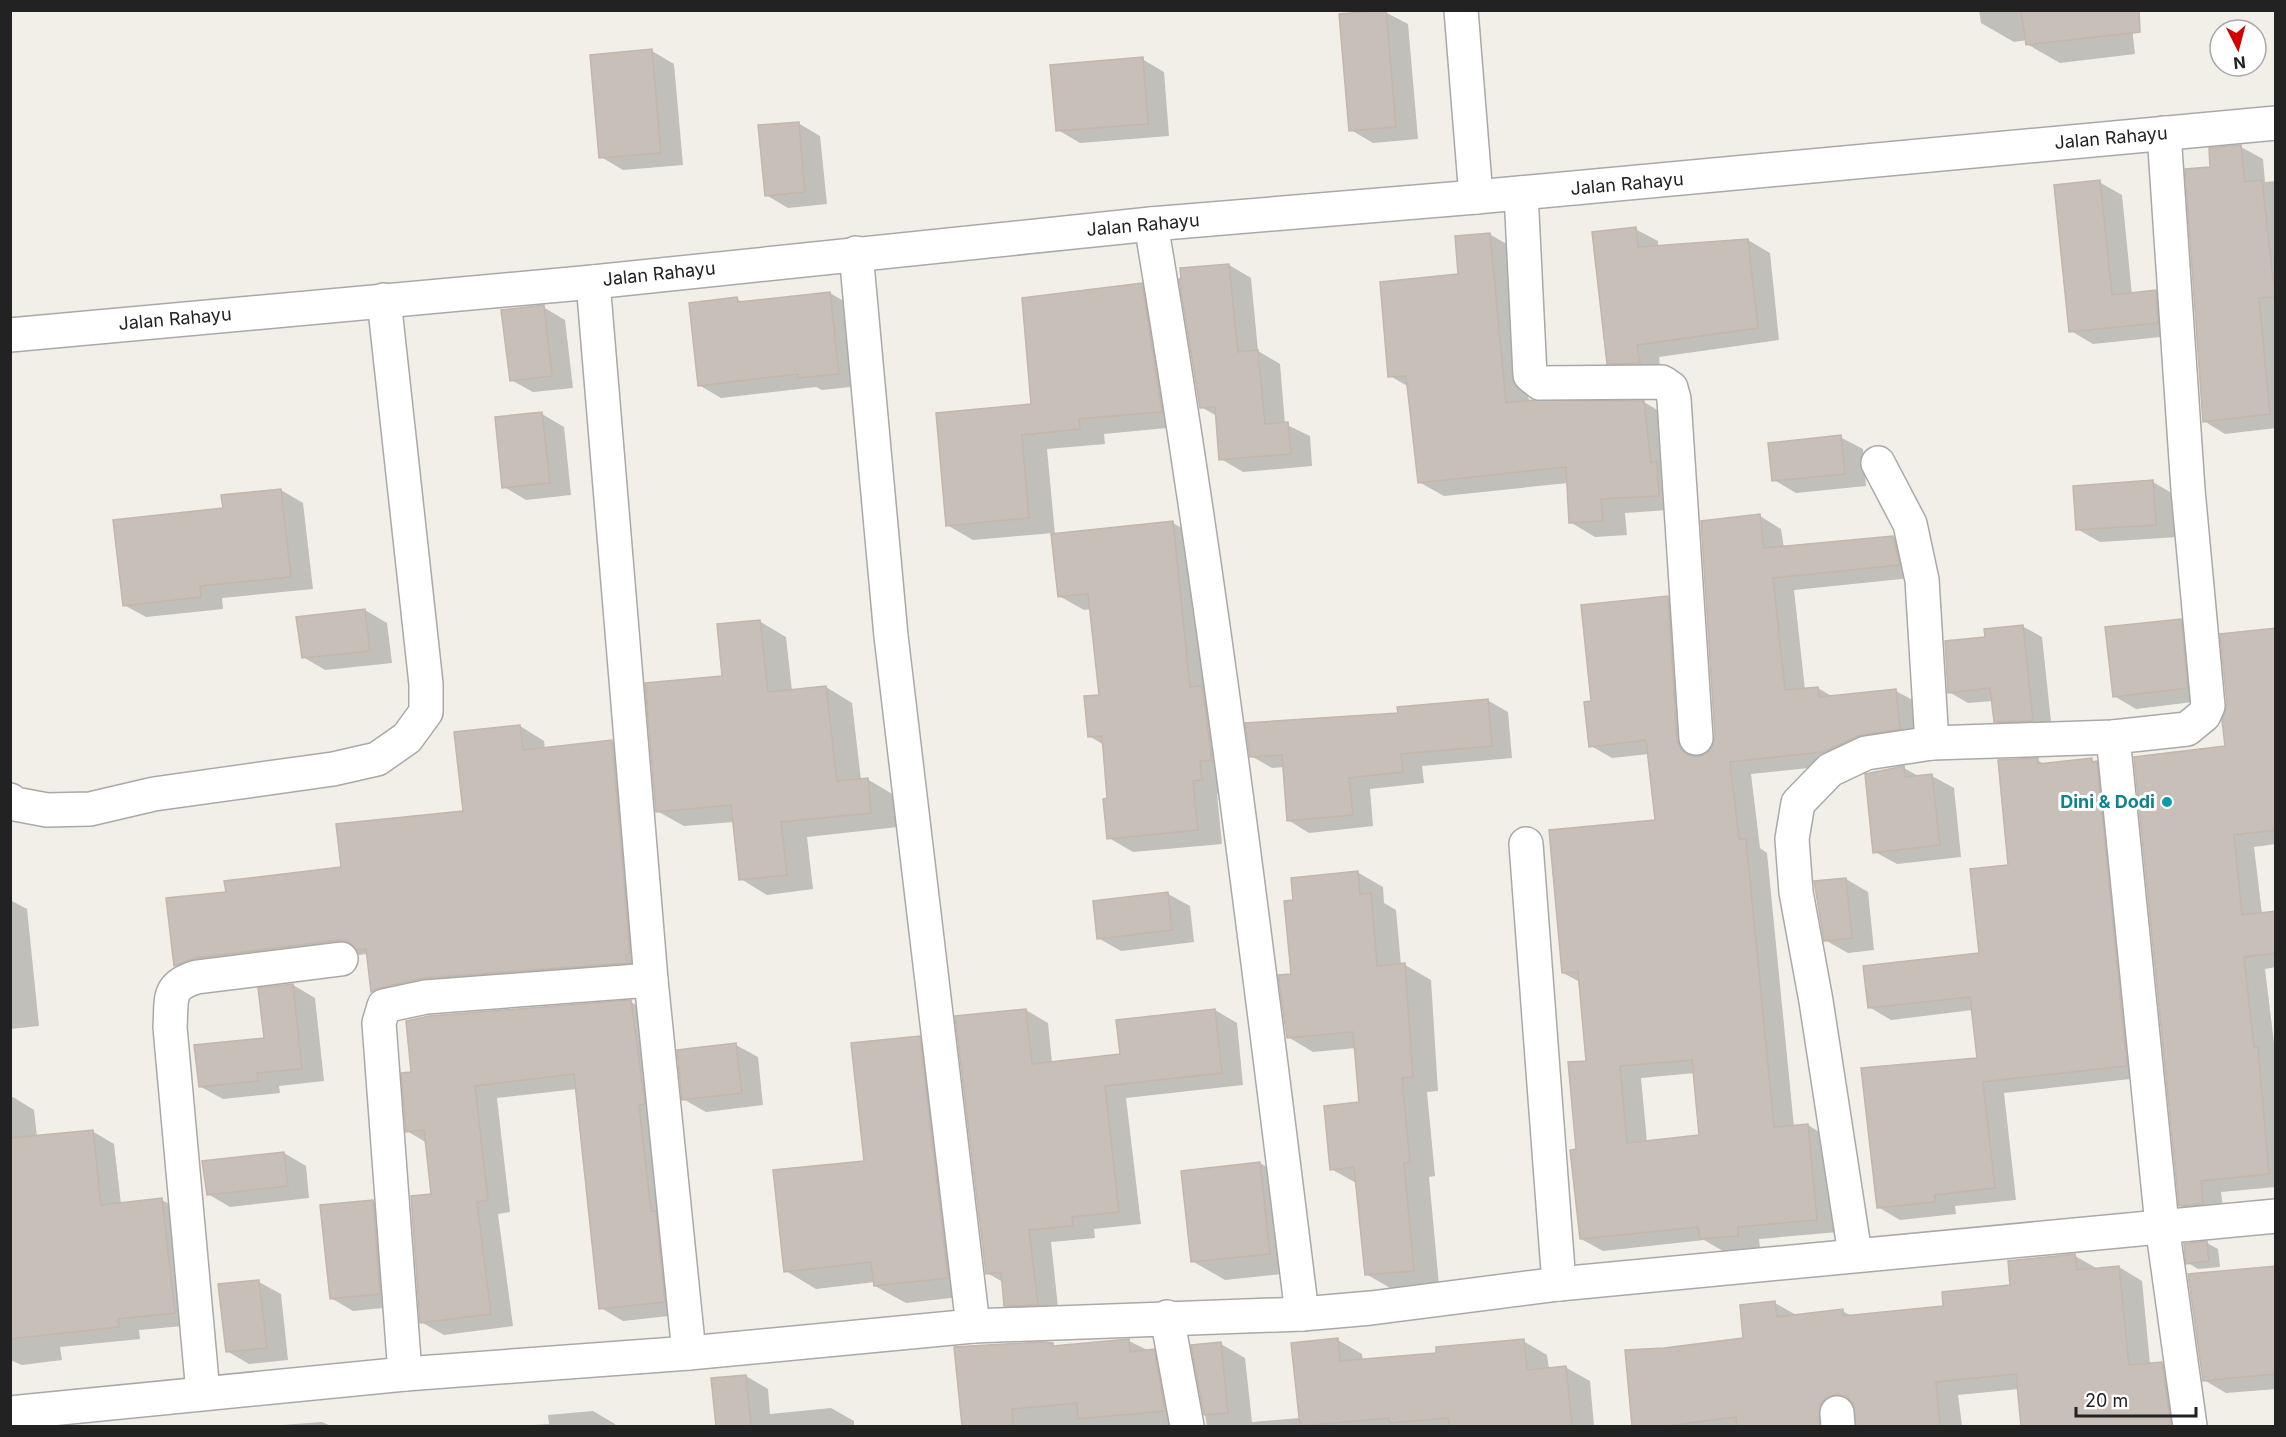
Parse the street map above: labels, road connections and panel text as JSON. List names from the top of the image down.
{
  "streets": {
    "street": ["Jalan Rahayu"]
  },
  "places": ["Dini & Dodi"],
  "scale_bar": "20 m",
  "north": "bottom"
}
